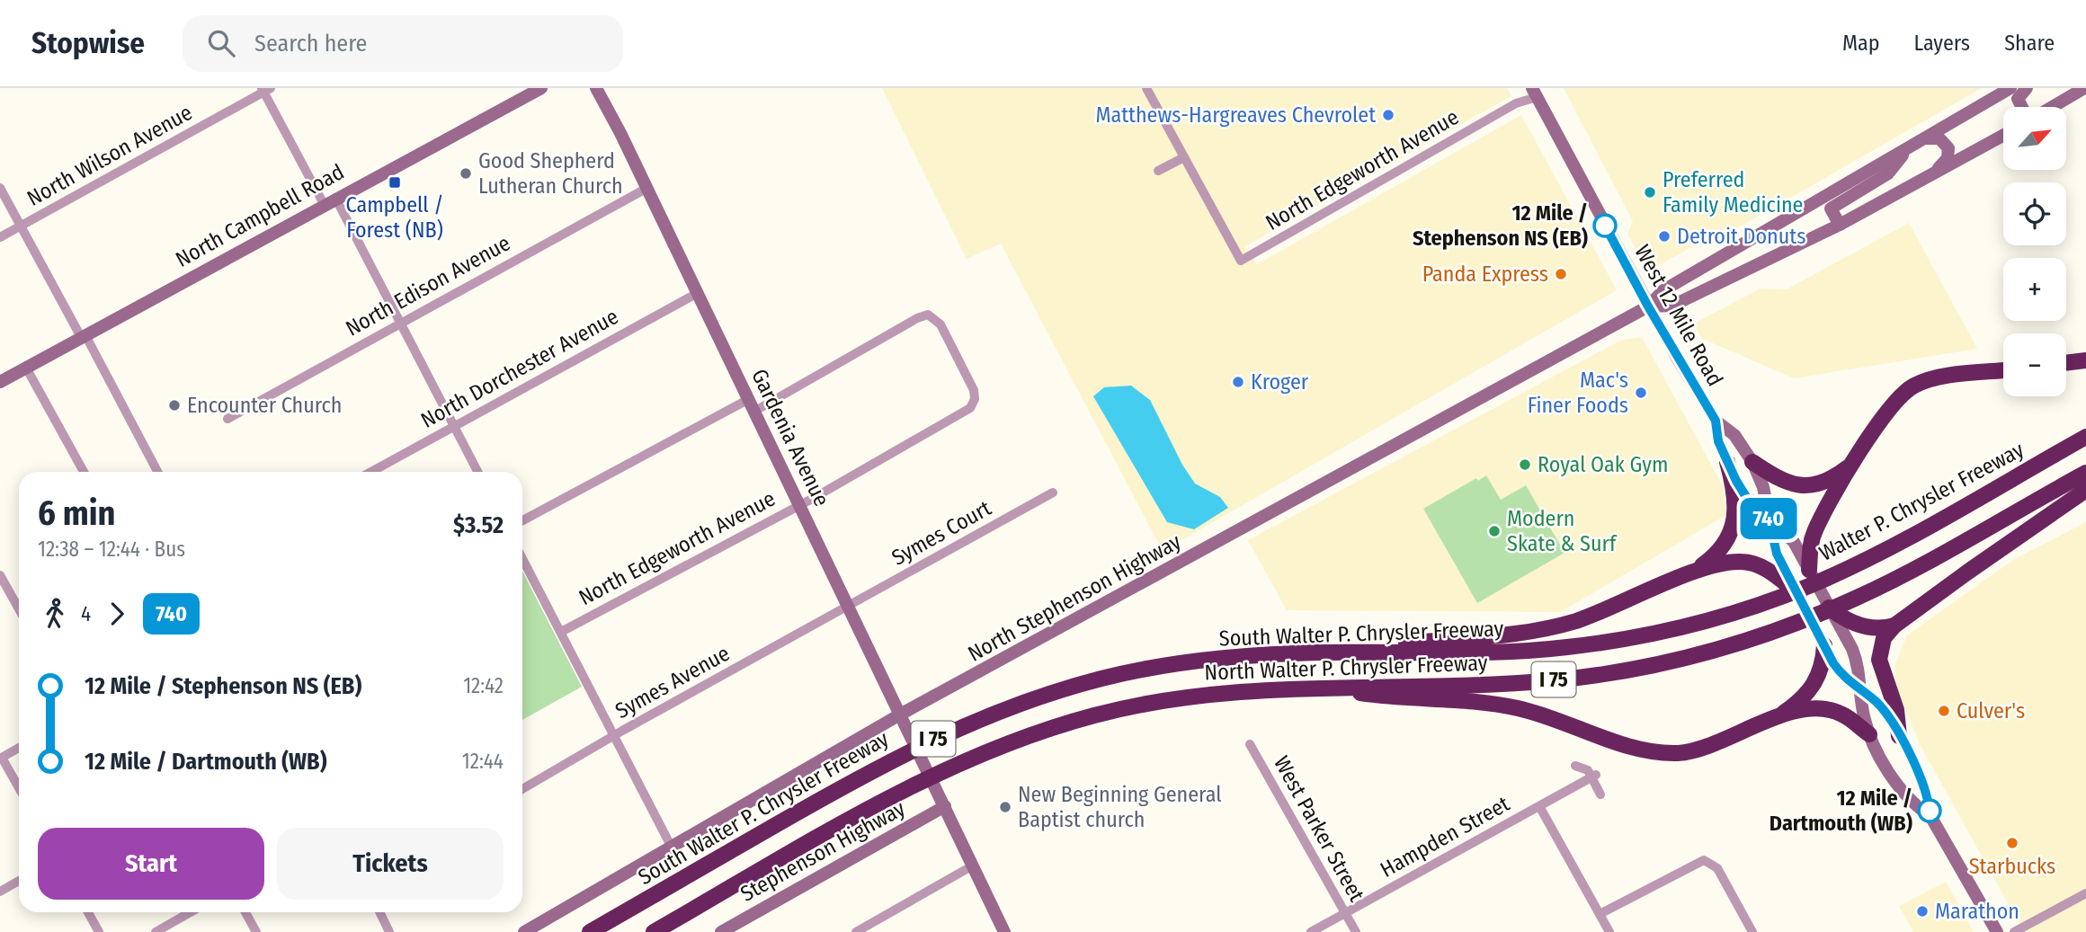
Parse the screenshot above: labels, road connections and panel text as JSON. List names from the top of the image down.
{
  "streets": {
    "highway": [
      "Walter P. Chrysler Freeway",
      "South Walter P. Chrysler Freeway",
      "North Walter P. Chrysler Freeway",
      "I 75"
    ],
    "main road": [
      "North Campbell Road",
      "West 12 Mile Road",
      "Gardenia Avenue",
      "North Stephenson Highway",
      "Stephenson Highway"
    ],
    "street": [
      "North Wilson Avenue",
      "North Edgeworth Avenue",
      "North Edison Avenue",
      "North Dorchester Avenue",
      "Symes Court",
      "Symes Avenue",
      "West Parker Street",
      "Hampden Street"
    ]
  },
  "crossings": [
    ["North Edgeworth Avenue", "West 12 Mile Road"],
    ["North Edgeworth Avenue", "Gardenia Avenue"],
    ["North Edison Avenue", "Gardenia Avenue"],
    ["West 12 Mile Road", "North Stephenson Highway"],
    ["North Dorchester Avenue", "Gardenia Avenue"],
    ["Gardenia Avenue", "Symes Court"],
    ["Gardenia Avenue", "North Stephenson Highway"],
    ["Gardenia Avenue", "Symes Avenue"],
    ["Gardenia Avenue", "Stephenson Highway"],
    ["Walter P. Chrysler Freeway", "South Walter P. Chrysler Freeway"],
    ["Symes Court", "Symes Avenue"],
    ["West Parker Street", "Hampden Street"]
  ],
  "places": {
    "other": [
      "Matthews-Hargreaves Chevrolet",
      "Good Shepherd Lutheran Church",
      "Preferred Family Medicine",
      "12 Mile / Stephenson NS (EB)",
      "Detroit Donuts",
      "Panda Express",
      "Kroger",
      "Mac's Finer Foods",
      "Encounter Church",
      "Royal Oak Gym",
      "Modern Skate & Surf",
      "Culver's",
      "New Beginning General Baptist church",
      "12 Mile / Dartmouth (WB)",
      "Starbucks",
      "Marathon"
    ],
    "transit": ["Campbell / Forest (NB)"]
  },
  "lines": ["bus line 740"],
  "north": "top right",
  "page": {
    "header": "Stopwise",
    "search": "Search here",
    "nav": ["Map", "Layers", "Share"],
    "on_map": "740",
    "map_buttons": ["+", "−"],
    "heading": ["6 min", "12:38 – 12:44 · Bus", "$3.52"],
    "legs": ["4", "740"],
    "list": [
      {
        "name": "12 Mile / Stephenson NS (EB)",
        "value": "12:42"
      },
      {
        "name": "12 Mile / Dartmouth (WB)",
        "value": "12:44"
      }
    ],
    "buttons": ["Start", "Tickets"]
  }
}
